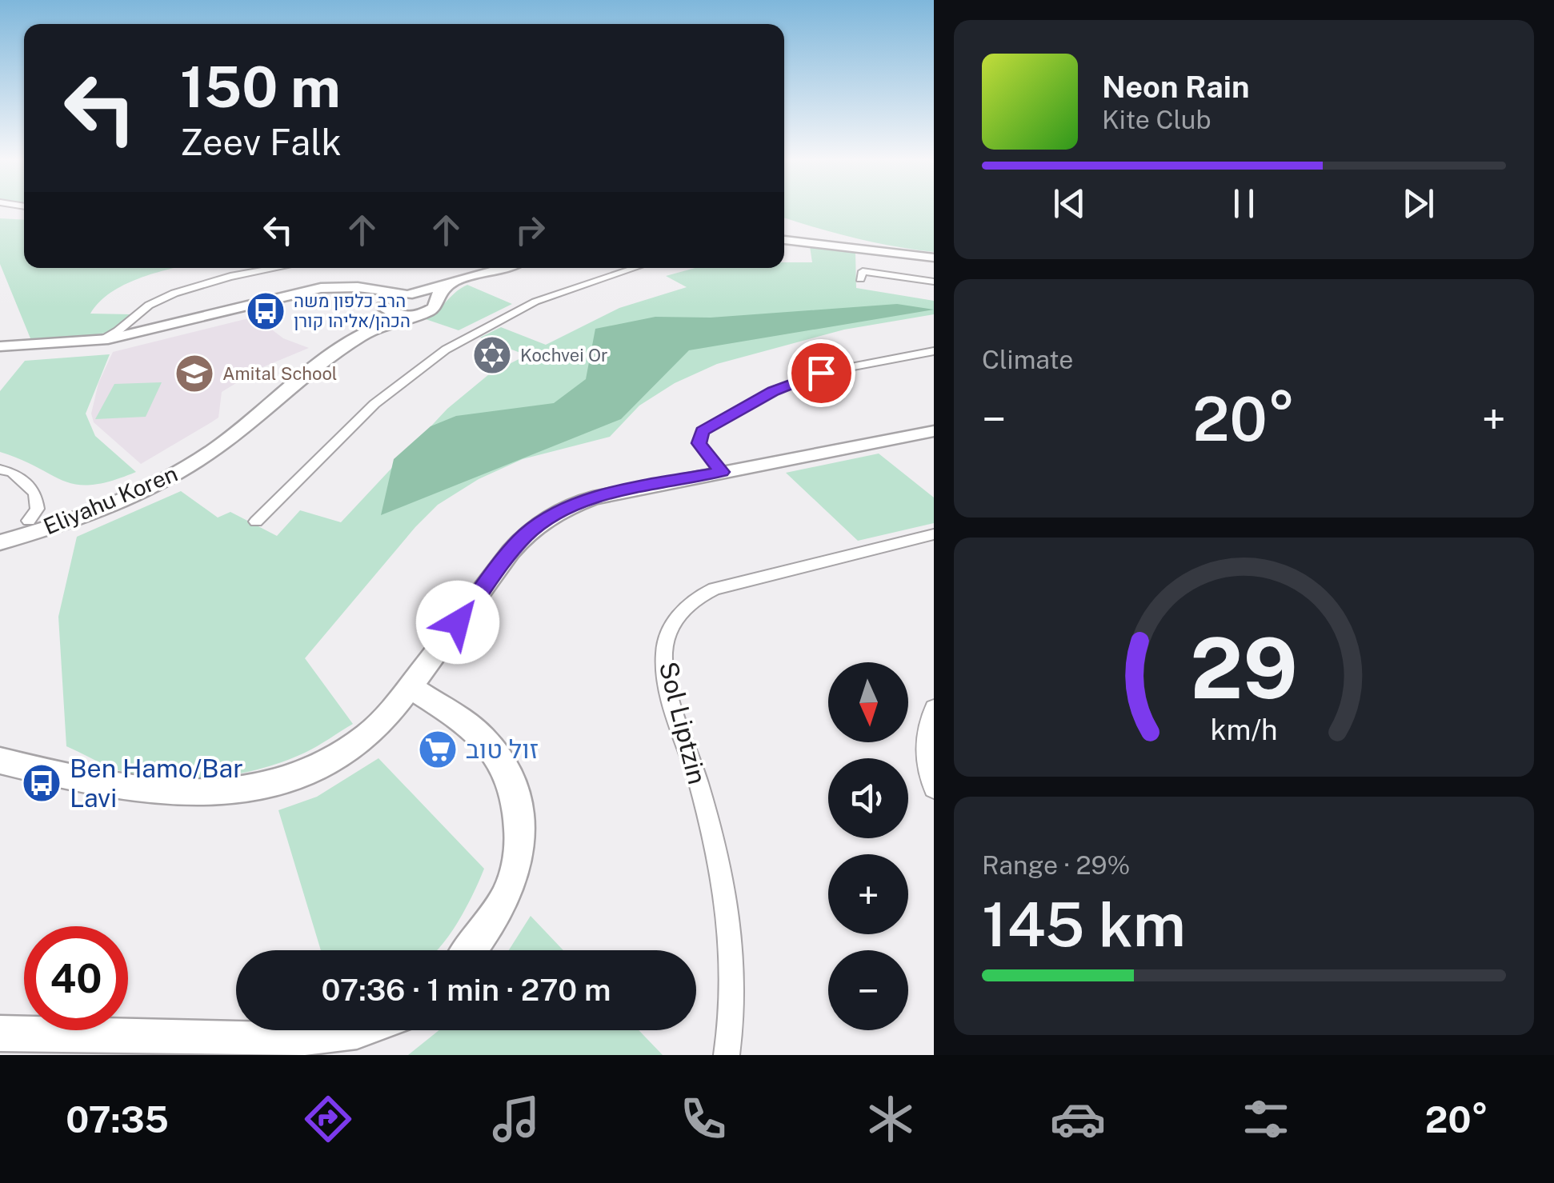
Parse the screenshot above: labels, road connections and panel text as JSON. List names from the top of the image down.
{
  "streets": {
    "street": ["Eliyahu Koren", "Sol Liptzin"]
  },
  "places": {
    "bus stop": ["הרב כלפון משה הכהן/אליהו קורן", "Ben Hamo/Bar Lavi"],
    "synagogue": ["Kochvei Or"],
    "school or university": ["Amital School"],
    "supermarket": ["זול טוב"]
  },
  "north": "bottom",
  "page": {
    "turn": ["150 m", "Zeev Falk"],
    "song": ["Neon Rain", "Kite Club"],
    "tile": [
      "Climate",
      ["Range · 29%", "145 km"]
    ],
    "heat": ["−", "20°", "+"],
    "map_buttons": ["+", "−"],
    "limit": "40",
    "trip": "07:36 · 1 min · 270 m",
    "tabs": ["07:35", "20°"],
    "gauge": ["29", "km/h"]
  }
}
